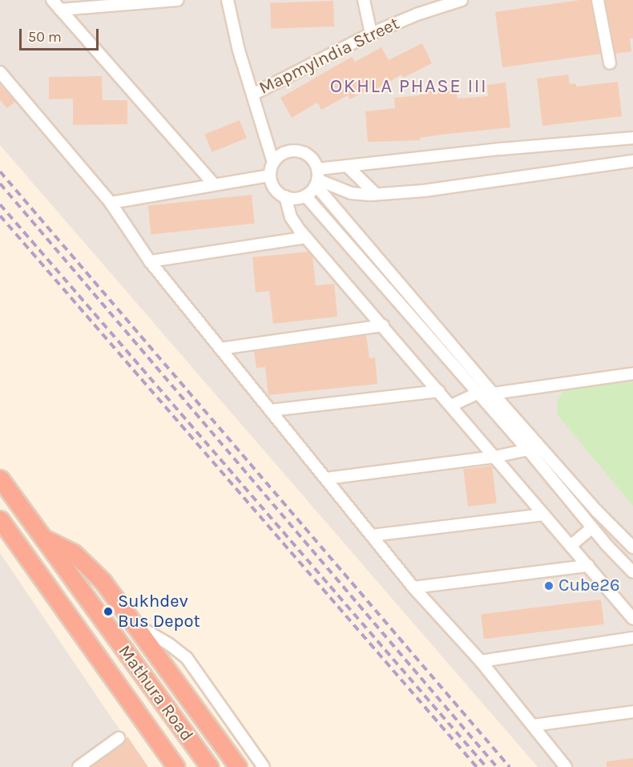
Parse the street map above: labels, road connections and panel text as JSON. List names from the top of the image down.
{
  "streets": {
    "highway": ["Mathura Road"],
    "street": ["MapmyIndia Street"]
  },
  "districts": ["OKHLA PHASE III"],
  "places": ["Cube26", "Sukhdev Bus Depot"],
  "scale_bar": "50 m"
}
